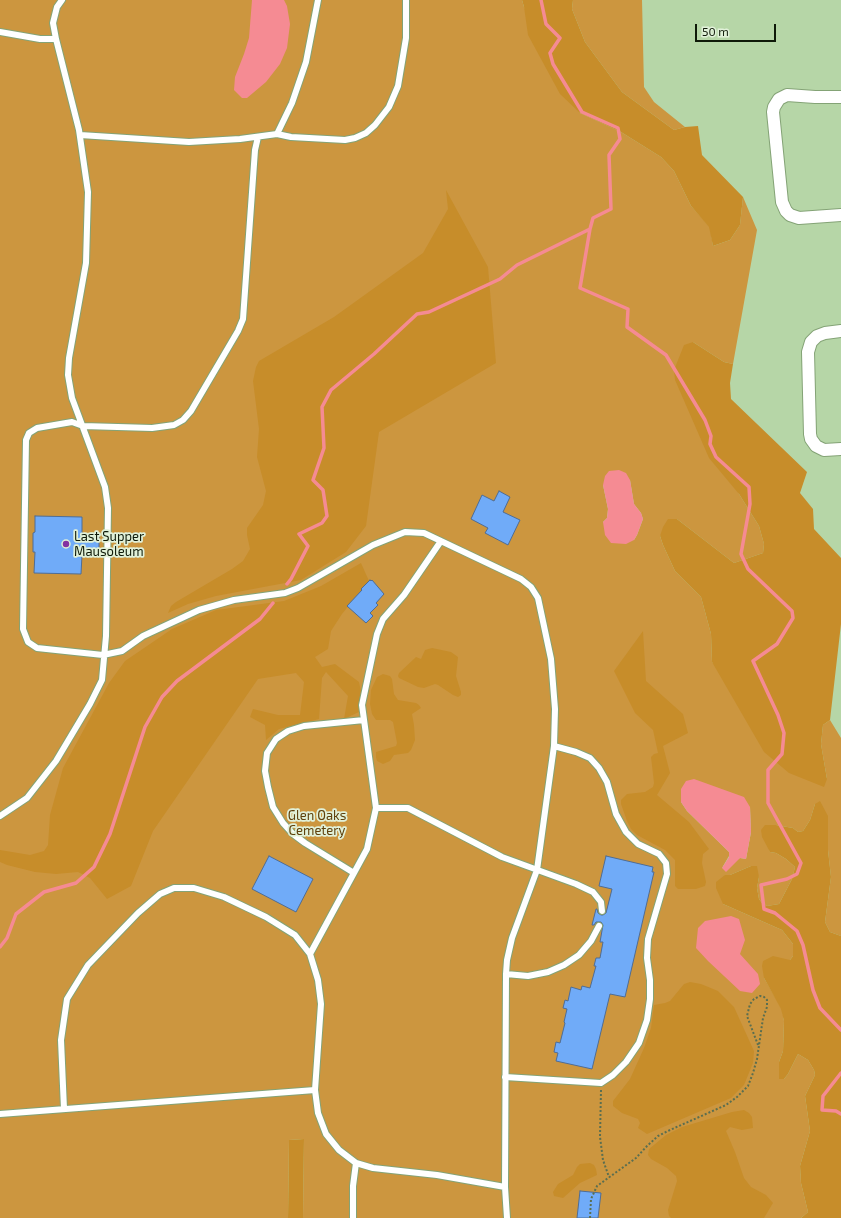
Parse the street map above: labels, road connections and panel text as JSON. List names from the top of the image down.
{
  "parks": ["Glen Oaks Cemetery"],
  "places": ["Last Supper Mausoleum"],
  "scale_bar": "50 m"
}
